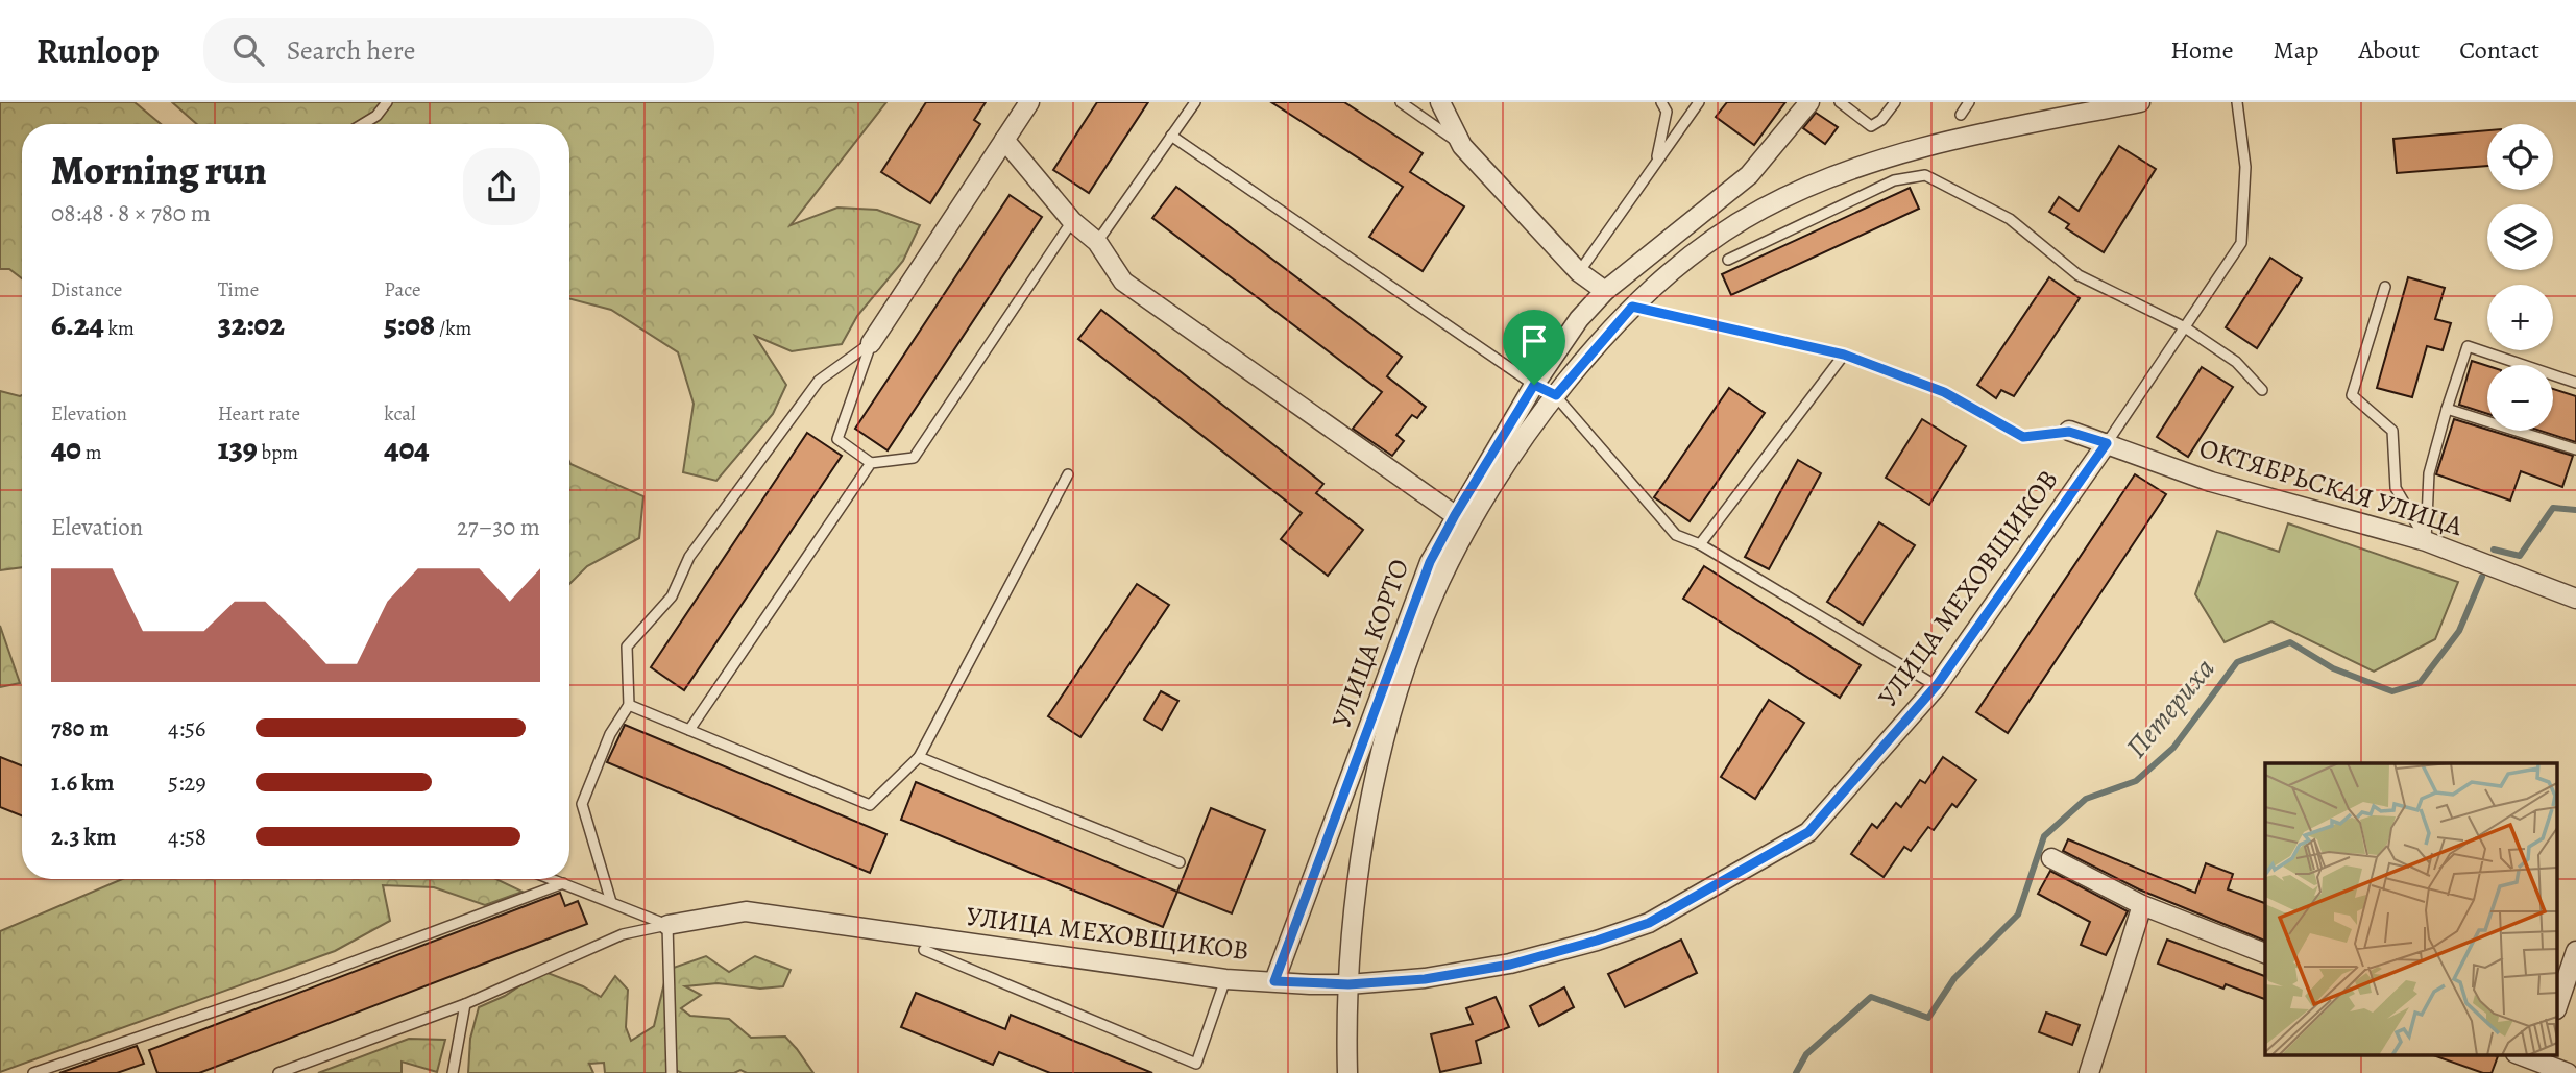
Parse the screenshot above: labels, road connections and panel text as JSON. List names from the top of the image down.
{
  "streets": {
    "street": ["ОКТЯБРЬСКАЯ УЛИЦА", "УЛИЦА МЕХОВЩИКОВ", "УЛИЦА КОРТО"]
  },
  "crossings": [
    ["ОКТЯБРЬСКАЯ УЛИЦА", "УЛИЦА МЕХОВЩИКОВ"],
    ["УЛИЦА МЕХОВЩИКОВ", "УЛИЦА КОРТО"]
  ],
  "water": ["Петериха"],
  "page": {
    "header": "Runloop",
    "search": "Search here",
    "nav": [
      "Home",
      "Map",
      "About",
      "Contact"
    ],
    "map_buttons": ["+", "−"],
    "heading": ["Morning run", "08:48 · 8 × 780 m"],
    "stats": [
      ["Distance", "6.24 km"],
      ["Time", "32:02"],
      ["Pace", "5:08 /km"],
      ["Elevation", "40 m"],
      ["Heart rate", "139 bpm"],
      ["kcal", "404"]
    ],
    "chart": ["Elevation", "27–30 m"],
    "list": [
      {
        "name": "780 m",
        "note": "4:56"
      },
      {
        "name": "1.6 km",
        "note": "5:29"
      },
      {
        "name": "2.3 km",
        "note": "4:58"
      }
    ]
  }
}
